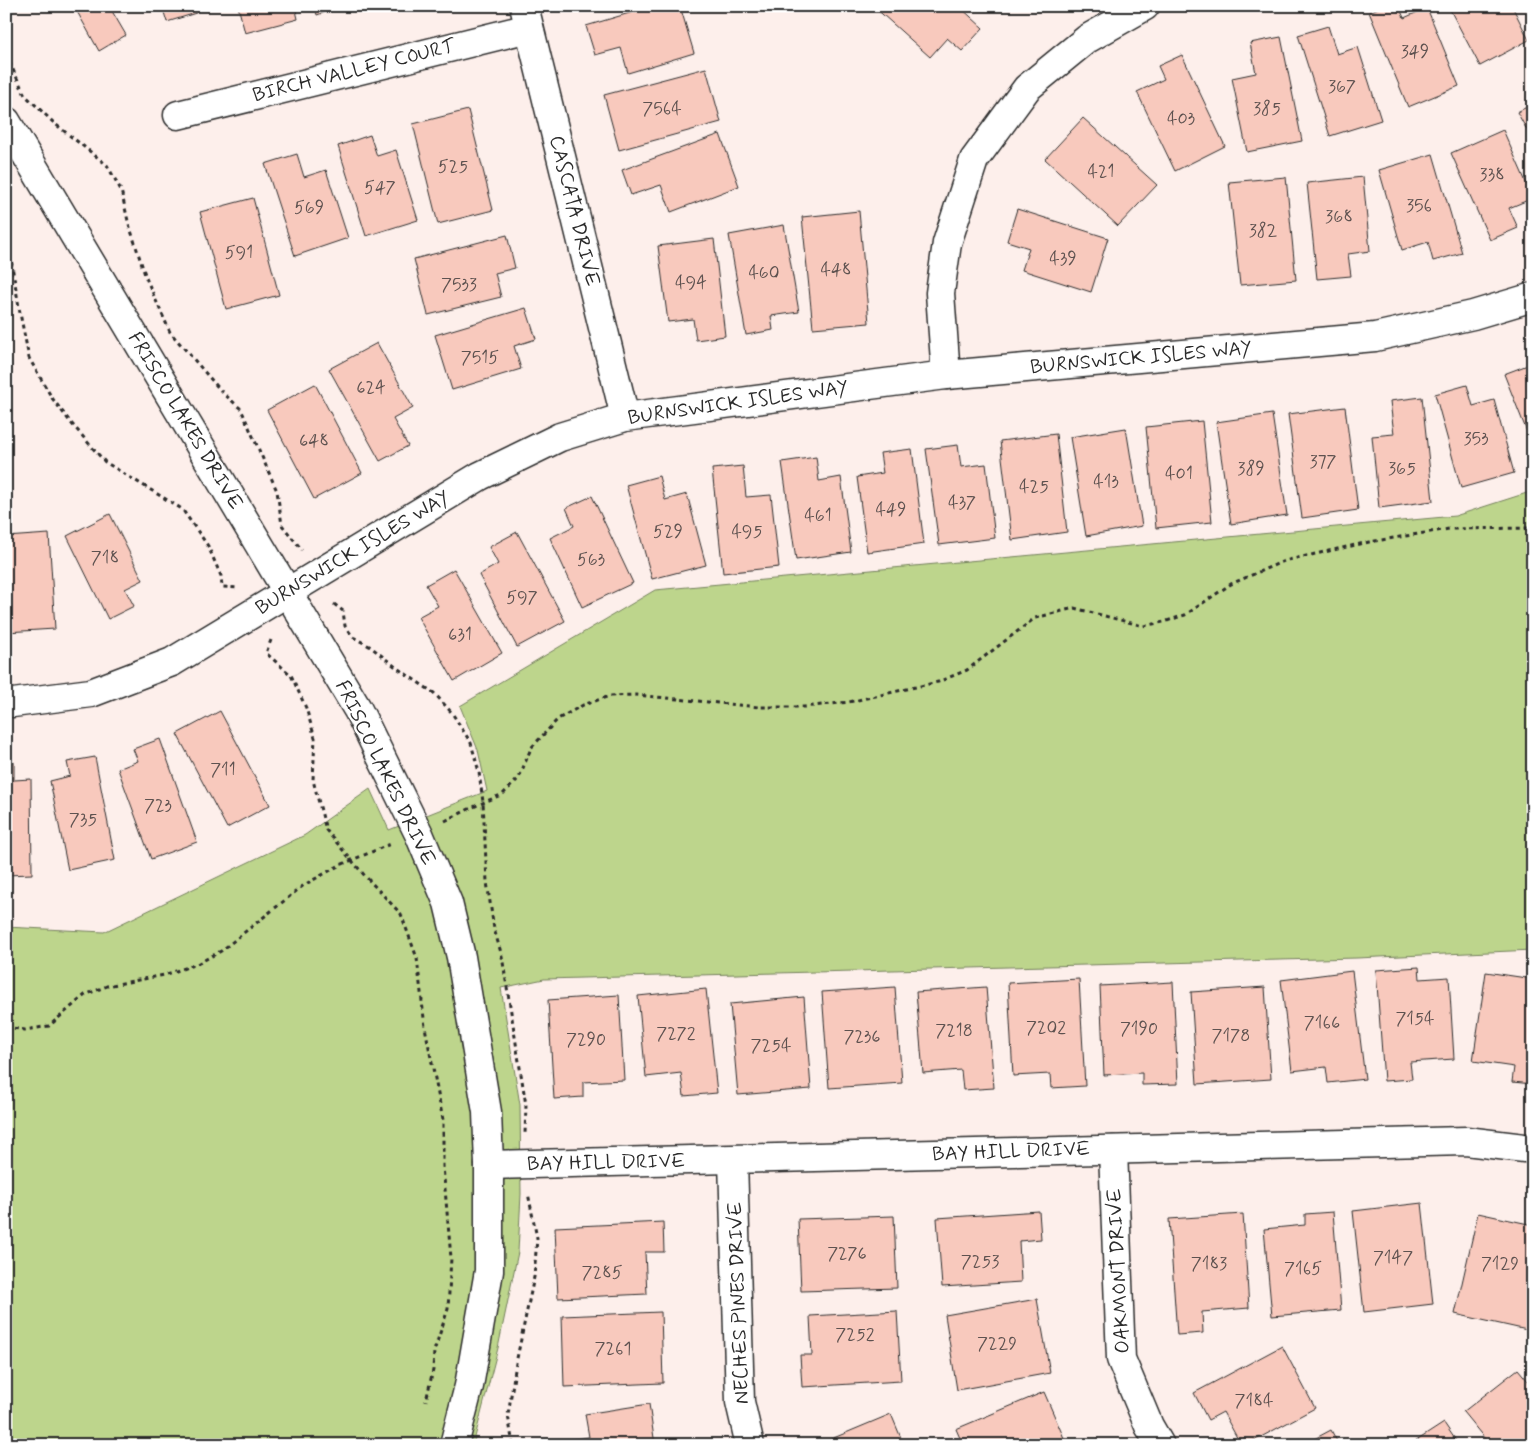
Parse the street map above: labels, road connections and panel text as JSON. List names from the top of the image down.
{
  "streets": {
    "street": [
      "BIRCH VALLEY COURT",
      "CASCATA DRIVE",
      "BURNSWICK ISLES WAY",
      "FRISCO LAKES DRIVE",
      "BAY HILL DRIVE",
      "OAKMONT DRIVE",
      "NECHES PINES DRIVE"
    ]
  },
  "crossings": [
    ["BIRCH VALLEY COURT", "CASCATA DRIVE"],
    ["CASCATA DRIVE", "BURNSWICK ISLES WAY"],
    ["BURNSWICK ISLES WAY", "FRISCO LAKES DRIVE"],
    ["FRISCO LAKES DRIVE", "BAY HILL DRIVE"],
    ["BAY HILL DRIVE", "OAKMONT DRIVE"],
    ["BAY HILL DRIVE", "NECHES PINES DRIVE"]
  ],
  "house_numbers": [
    "349",
    "367",
    "7564",
    "385",
    "403",
    "525",
    "421",
    "338",
    "547",
    "356",
    "569",
    "368",
    "382",
    "591",
    "439",
    "448",
    "460",
    "494",
    "7533",
    "7515",
    "624",
    "353",
    "648",
    "377",
    "389",
    "365",
    "401",
    "413",
    "425",
    "437",
    "449",
    "461",
    "529",
    "495",
    "718",
    "563",
    "597",
    "631",
    "711",
    "723",
    "735",
    "7154",
    "7166",
    "7202",
    "7190",
    "7218",
    "7272",
    "7178",
    "7236",
    "7290",
    "7254",
    "7276",
    "7147",
    "7253",
    "7183",
    "7129",
    "7165",
    "7285",
    "7252",
    "7229",
    "7261",
    "7184"
  ]
}
